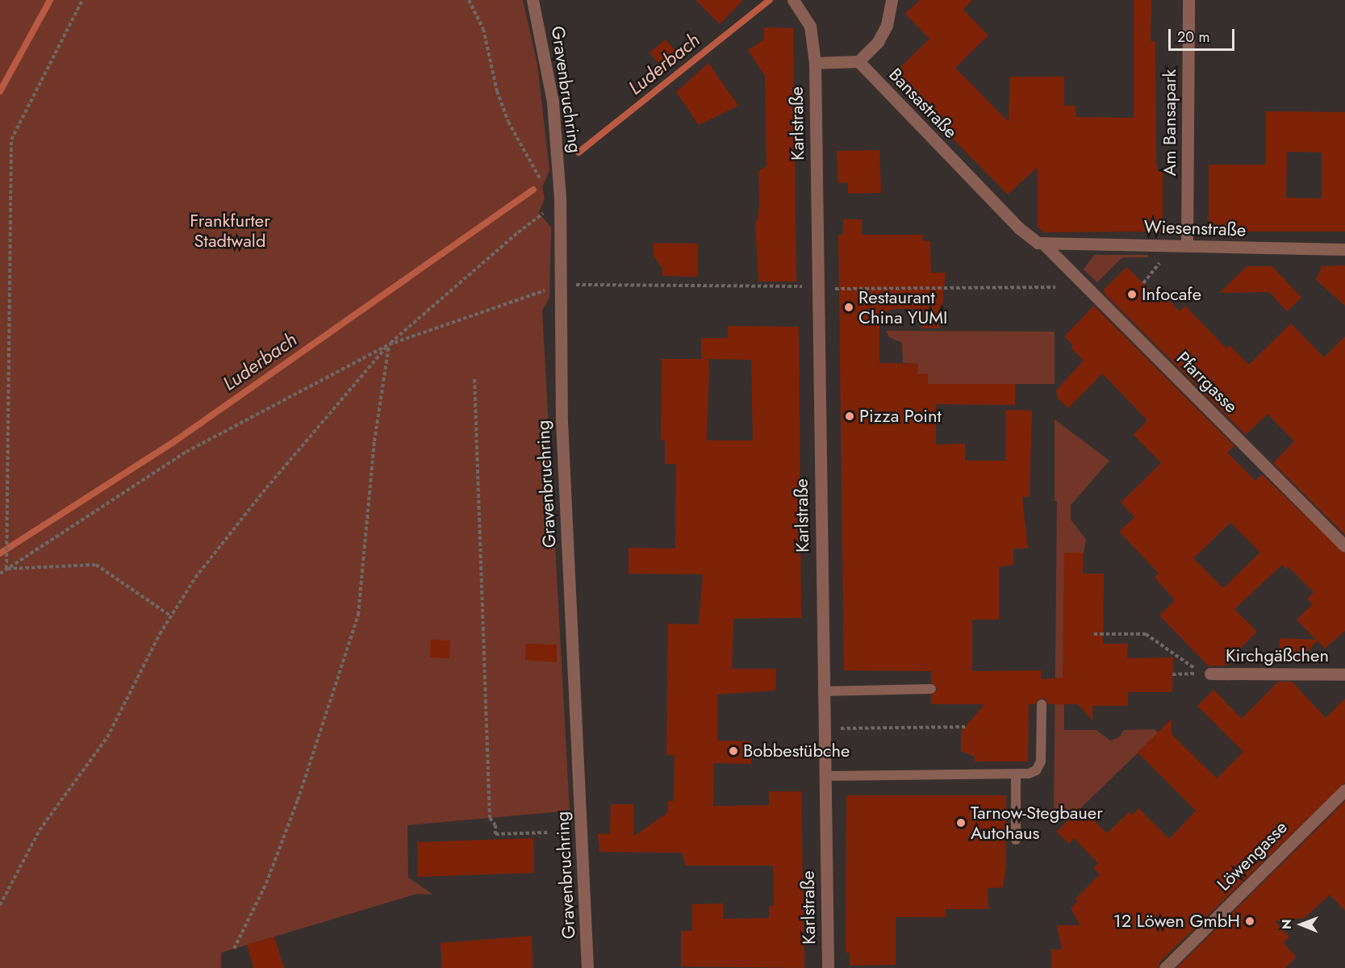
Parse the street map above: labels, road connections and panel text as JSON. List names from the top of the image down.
{
  "streets": {
    "street": [
      "Gravenbruchring",
      "Bansastraße",
      "Am Bansapark",
      "Karlstraße",
      "Wiesenstraße",
      "Pfarrgasse",
      "Kirchgäßchen",
      "Löwengasse"
    ]
  },
  "crossings": [
    ["Bansastraße", "Wiesenstraße"],
    ["Bansastraße", "Pfarrgasse"],
    ["Am Bansapark", "Wiesenstraße"],
    ["Wiesenstraße", "Pfarrgasse"]
  ],
  "water": ["Luderbach"],
  "parks": ["Frankfurter Stadtwald"],
  "places": [
    "Infocafe",
    "Restaurant China YUMI",
    "Pizza Point",
    "Bobbestübche",
    "Tarnow-Stegbauer Autohaus",
    "12 Löwen GmbH"
  ],
  "scale_bar": "20 m",
  "north": "left"
}
